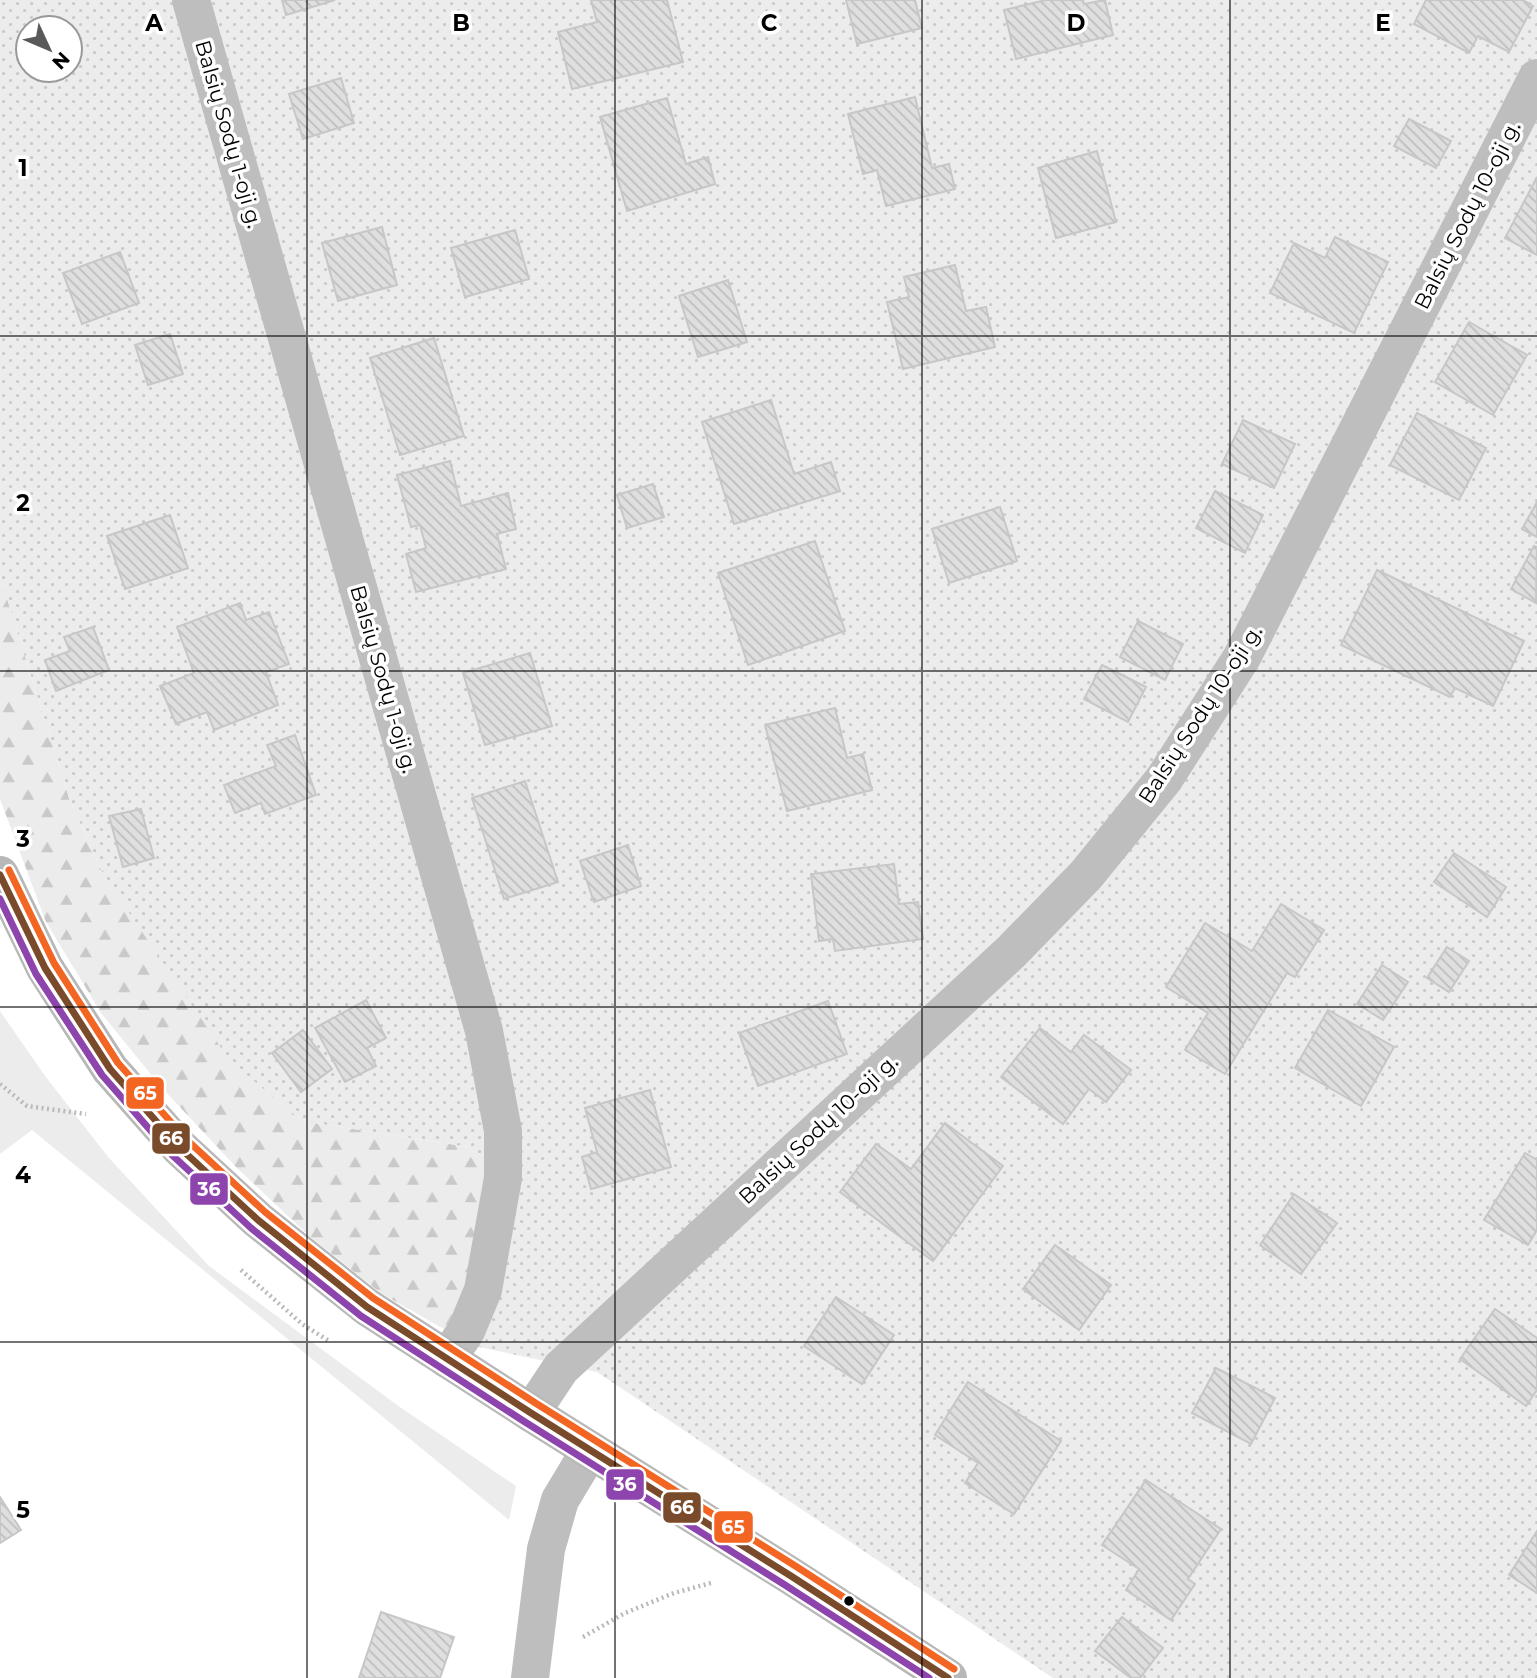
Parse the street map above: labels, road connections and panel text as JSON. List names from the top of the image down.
{
  "streets": {
    "street": ["Balsių Sodų 1-oji g.", "Balsių Sodų 10-oji g."]
  },
  "lines": ["transit line 65", "transit line 66", "transit line 36"],
  "north": "bottom right",
  "grid": {
    "columns": [
      "A",
      "B",
      "C",
      "D",
      "E"
    ],
    "rows": [
      "1",
      "2",
      "3",
      "4",
      "5"
    ]
  }
}
